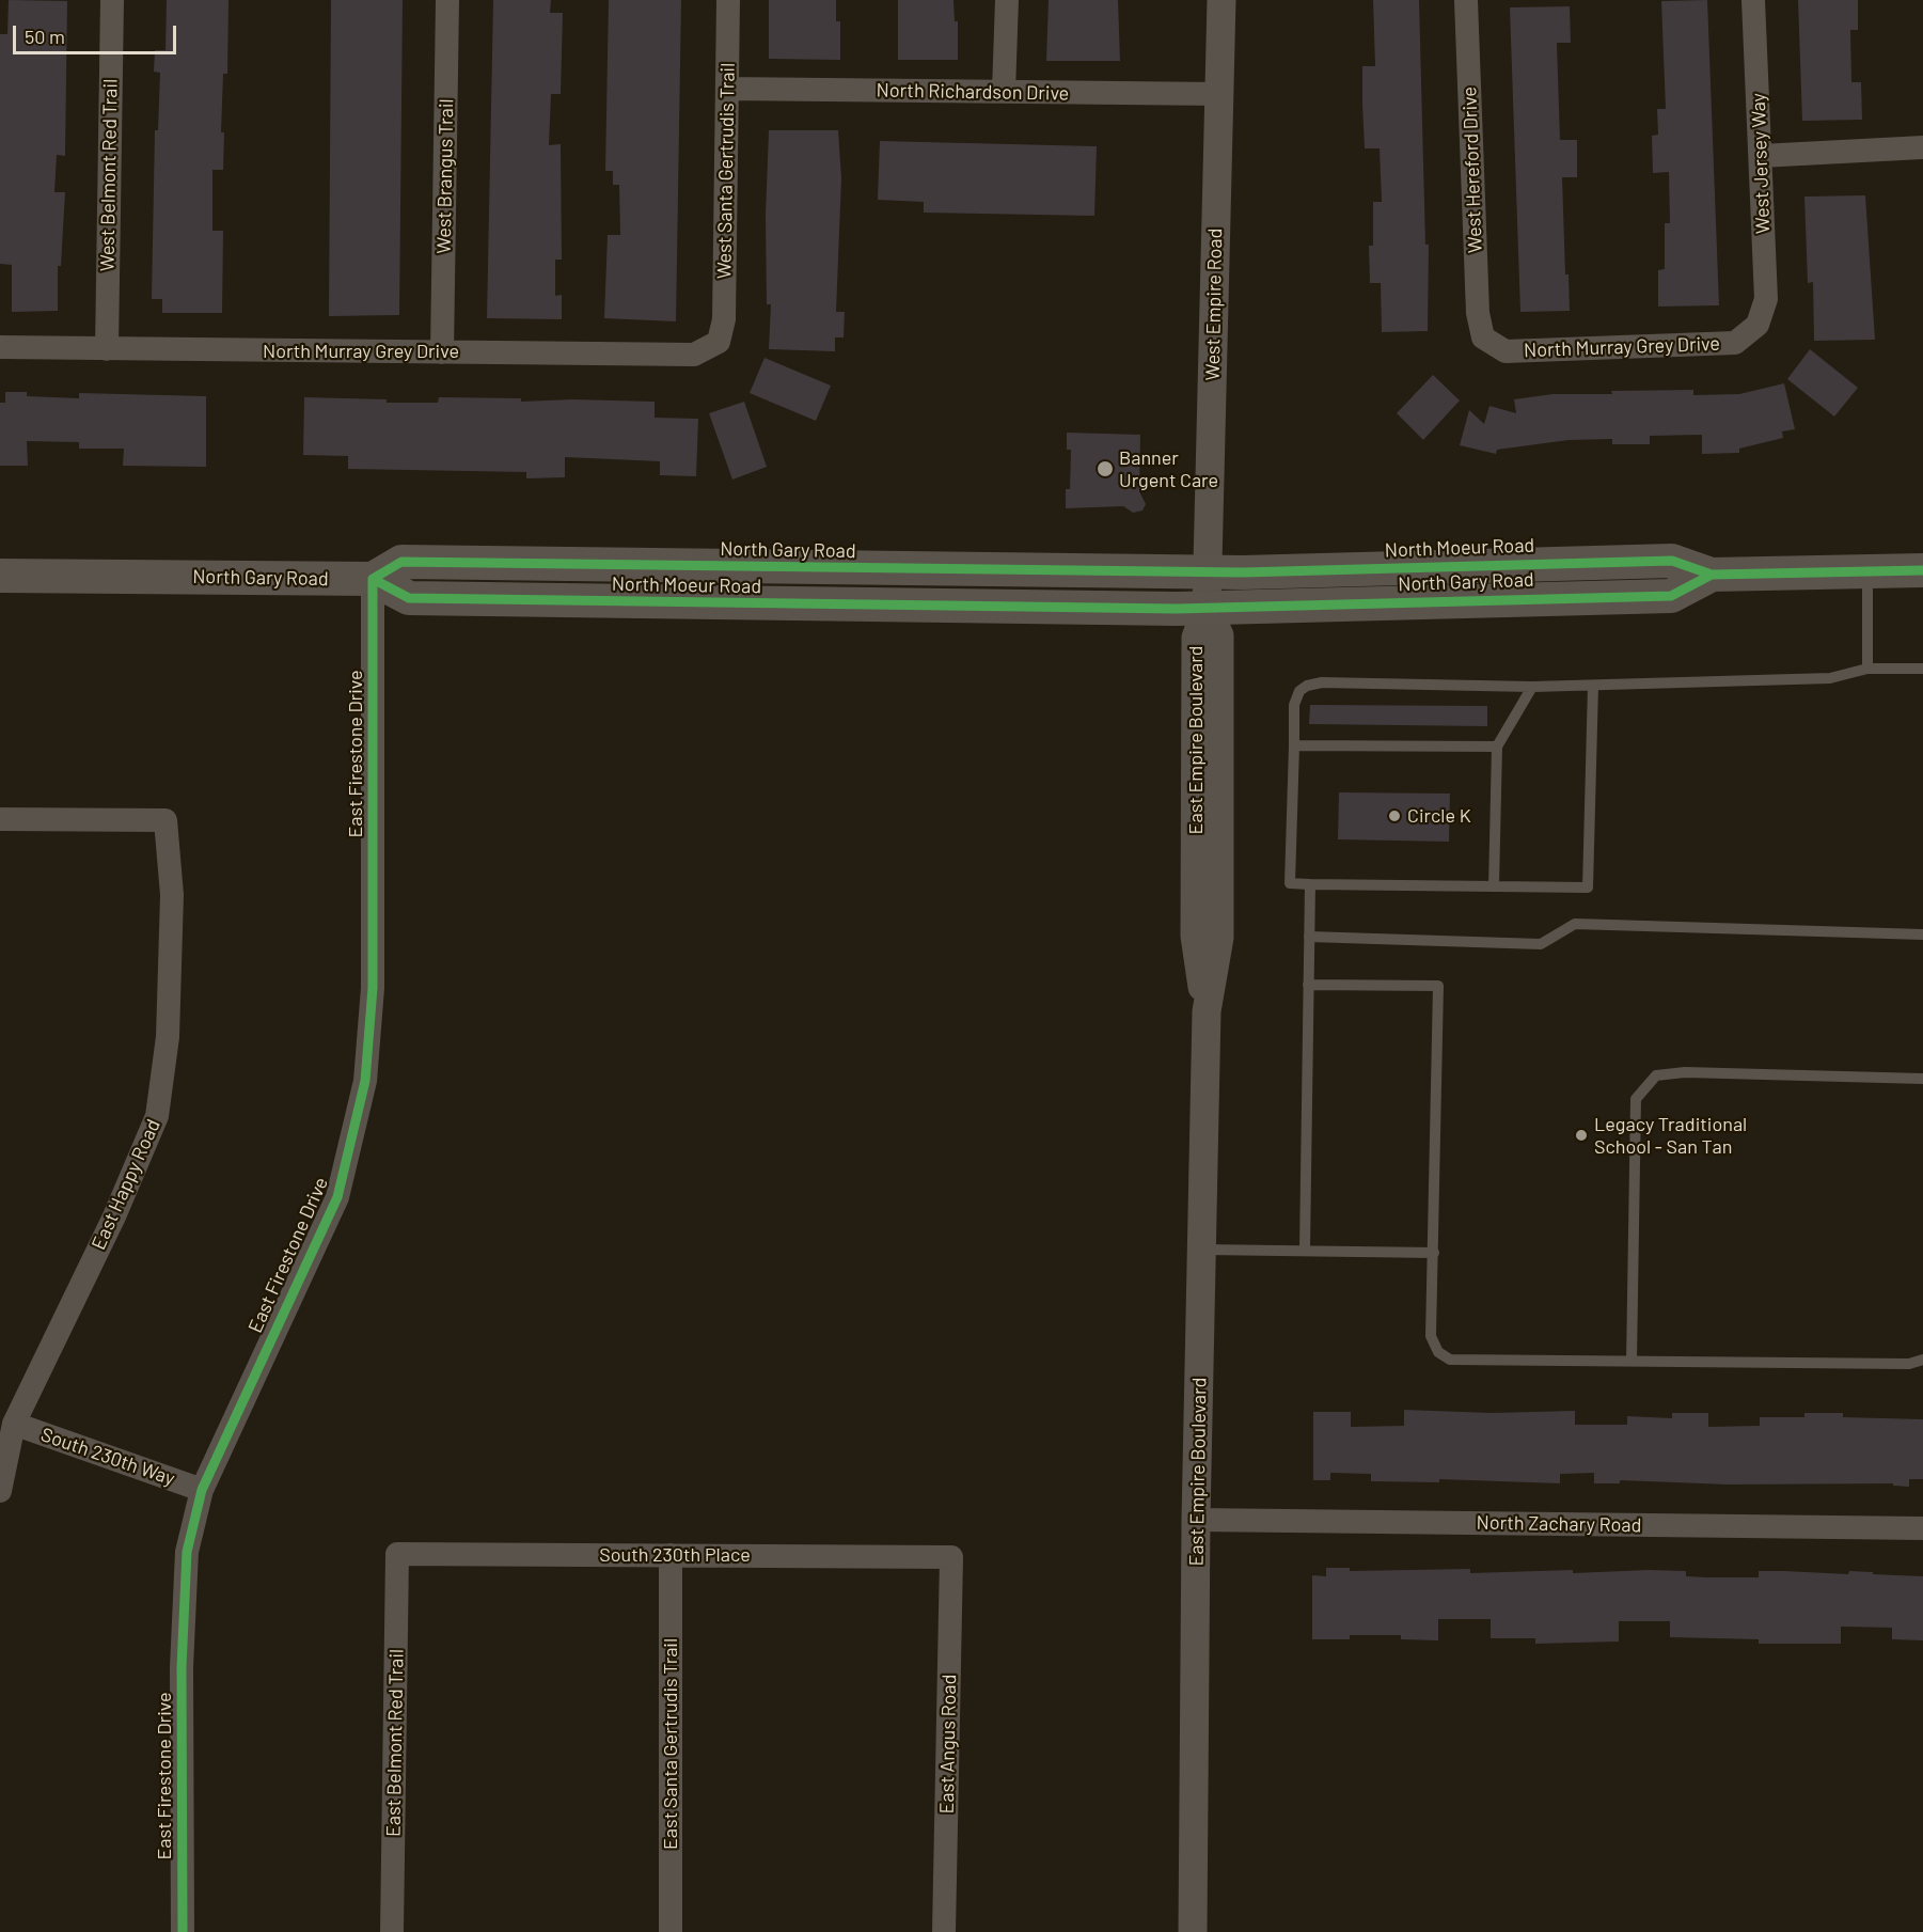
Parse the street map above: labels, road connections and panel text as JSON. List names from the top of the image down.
{
  "streets": {
    "main road": ["North Moeur Road", "North Gary Road"],
    "street": [
      "North Richardson Drive",
      "West Jersey Way",
      "West Hereford Drive",
      "West Santa Gertrudis Trail",
      "West Belmont Red Trail",
      "West Brangus Trail",
      "West Empire Road",
      "North Murray Grey Drive",
      "East Empire Boulevard",
      "East Firestone Drive",
      "East Happy Road",
      "South 230th Way",
      "North Zachary Road",
      "South 230th Place",
      "East Belmont Red Trail",
      "East Santa Gertrudis Trail",
      "East Angus Road"
    ]
  },
  "crossings": [
    ["North Richardson Drive", "West Santa Gertrudis Trail"],
    ["North Richardson Drive", "West Empire Road"],
    ["West Jersey Way", "North Murray Grey Drive"],
    ["West Hereford Drive", "North Murray Grey Drive"],
    ["West Santa Gertrudis Trail", "North Murray Grey Drive"],
    ["West Belmont Red Trail", "North Murray Grey Drive"],
    ["West Brangus Trail", "North Murray Grey Drive"],
    ["West Empire Road", "North Moeur Road"],
    ["West Empire Road", "North Gary Road"],
    ["West Empire Road", "East Empire Boulevard"],
    ["North Moeur Road", "North Gary Road"],
    ["North Moeur Road", "East Firestone Drive"],
    ["North Gary Road", "East Empire Boulevard"],
    ["North Gary Road", "East Firestone Drive"],
    ["East Empire Boulevard", "North Zachary Road"],
    ["East Firestone Drive", "South 230th Way"],
    ["East Happy Road", "South 230th Way"],
    ["South 230th Place", "East Belmont Red Trail"],
    ["South 230th Place", "East Santa Gertrudis Trail"],
    ["South 230th Place", "East Angus Road"]
  ],
  "places": ["Banner Urgent Care", "Circle K", "Legacy Traditional School - San Tan"],
  "scale_bar": "50 m"
}
